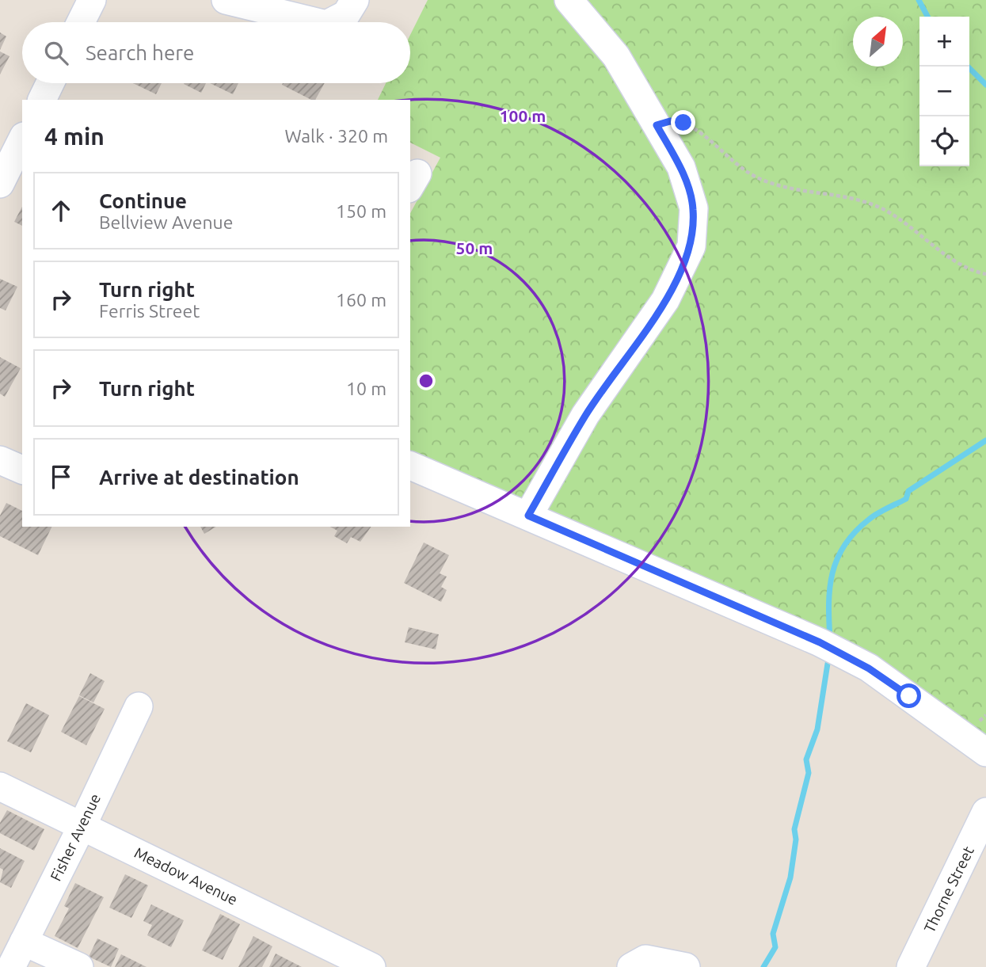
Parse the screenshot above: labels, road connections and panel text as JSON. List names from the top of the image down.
{
  "streets": {
    "street": ["Fisher Avenue", "Meadow Avenue", "Thorne Street"]
  },
  "crossings": [
    ["Fisher Avenue", "Meadow Avenue"]
  ],
  "north": "top right",
  "page": {
    "map_buttons": ["+", "−"],
    "search": "Search here",
    "heading": ["4 min", "Walk · 320 m"],
    "list": [
      ["Continue", "Bellview Avenue", "150 m"],
      ["Turn right", "Ferris Street", "160 m"],
      ["Turn right", "10 m"],
      "Arrive at destination"
    ]
  },
  "rings": ["100 m", "50 m"]
}
